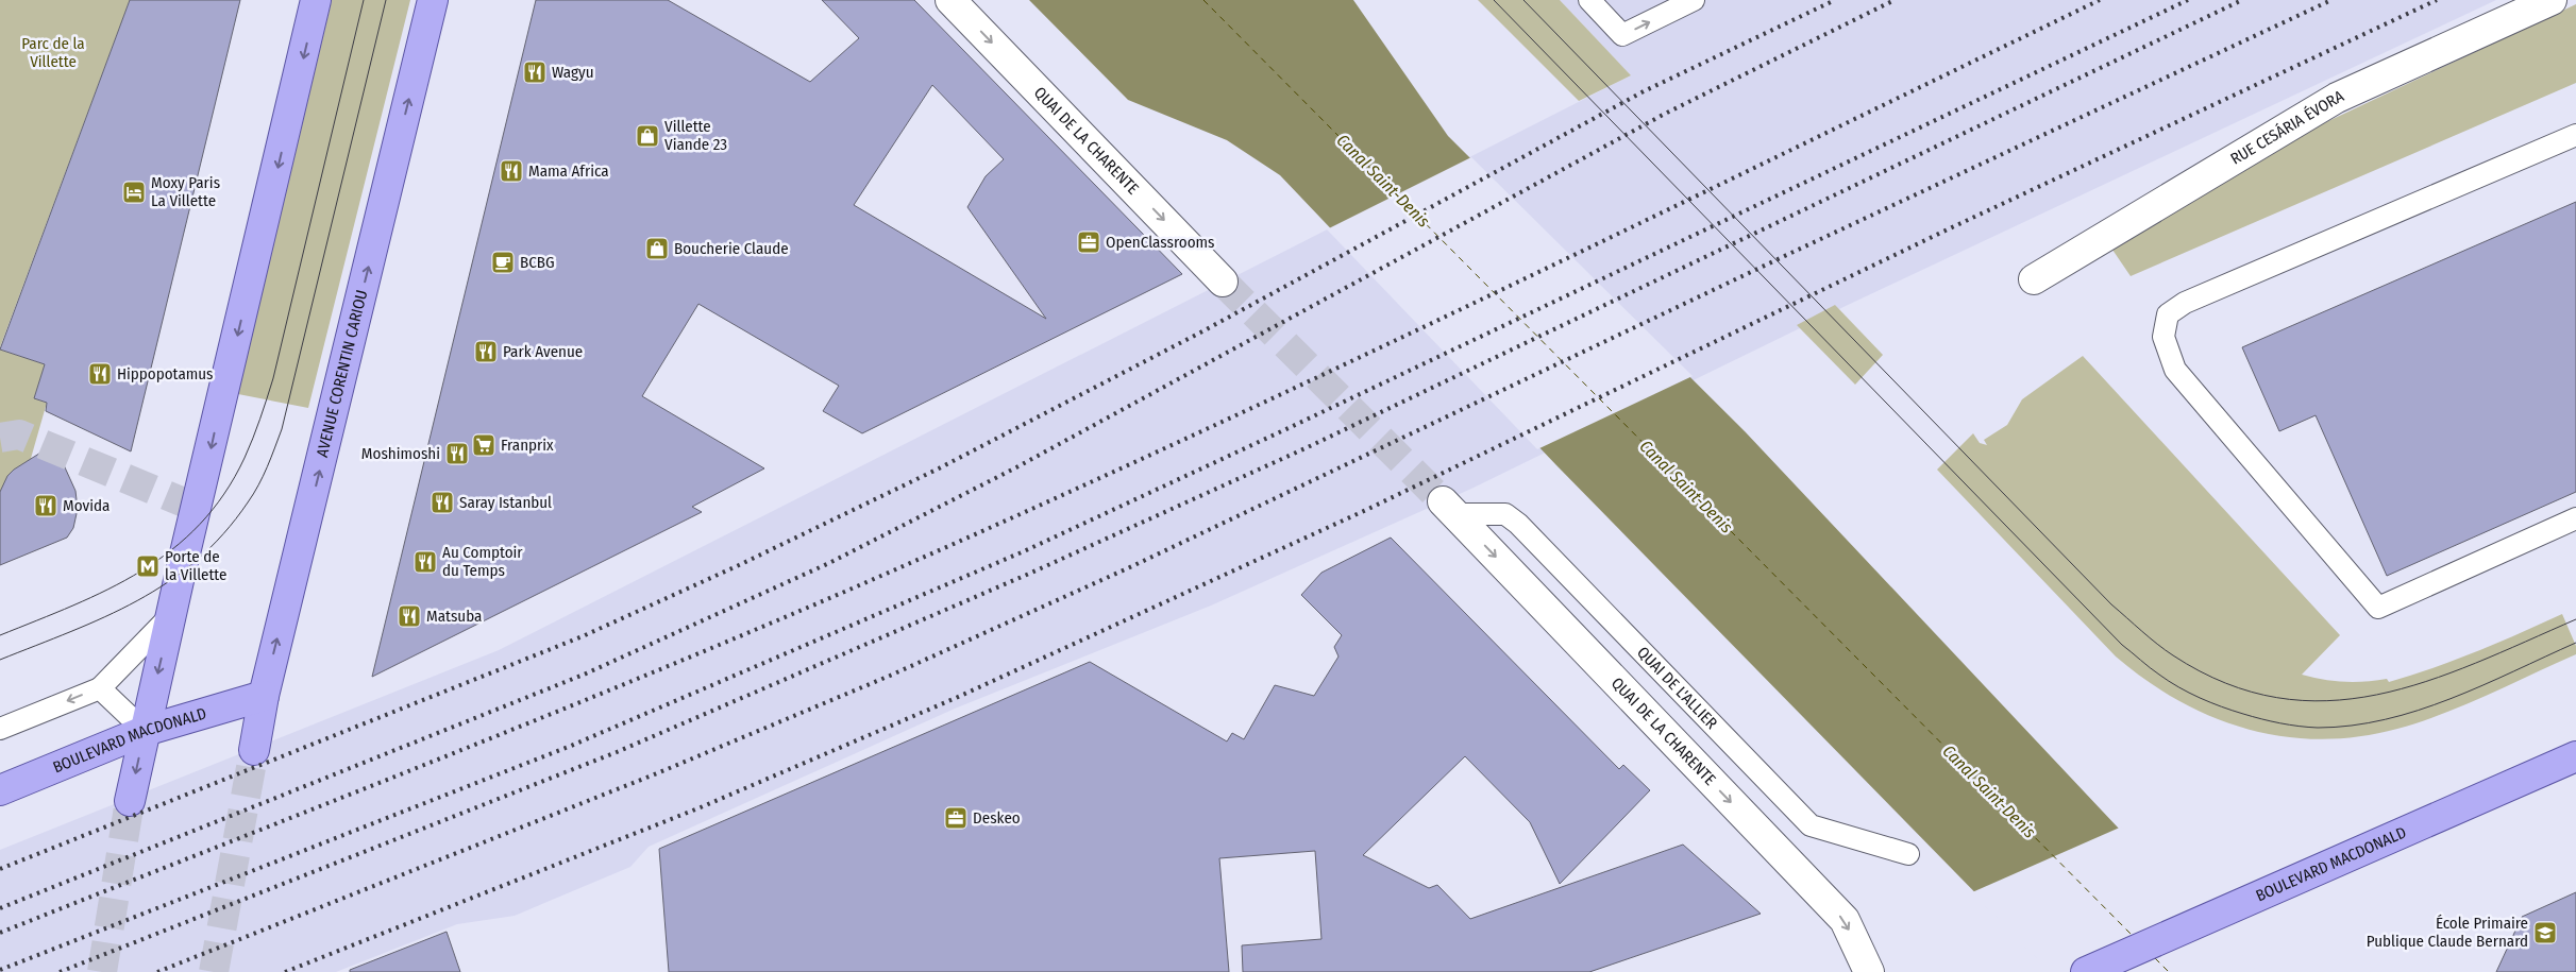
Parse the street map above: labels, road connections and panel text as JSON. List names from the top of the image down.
{
  "streets": {
    "main road": ["AVENUE CORENTIN CARIOU", "BOULEVARD MACDONALD"],
    "street": ["RUE CESÁRIA ÉVORA", "QUAI DE LA CHARENTE"],
    "lane": ["QUAI DE L'ALLIER"]
  },
  "crossings": [
    ["QUAI DE LA CHARENTE", "QUAI DE L'ALLIER"],
    ["AVENUE CORENTIN CARIOU", "BOULEVARD MACDONALD"]
  ],
  "one_way": ["QUAI DE LA CHARENTE"],
  "water": ["Canal Saint-Denis"],
  "parks": ["Parc de la Villette"],
  "places": {
    "restaurant": [
      "Wagyu",
      "Mama Africa",
      "Park Avenue",
      "Hippopotamus",
      "Moshimoshi",
      "Saray Istanbul",
      "Movida",
      "Au Comptoir du Temps",
      "Matsuba"
    ],
    "shop": ["Villette Viande 23", "Boucherie Claude"],
    "hotel": ["Moxy Paris La Villette"],
    "office": ["OpenClassrooms", "Deskeo"],
    "cafe": ["BCBG"],
    "supermarket": ["Franprix"],
    "metro station": ["Porte de la Villette"],
    "school or university": ["École Primaire Publique Claude Bernard"]
  }
}
